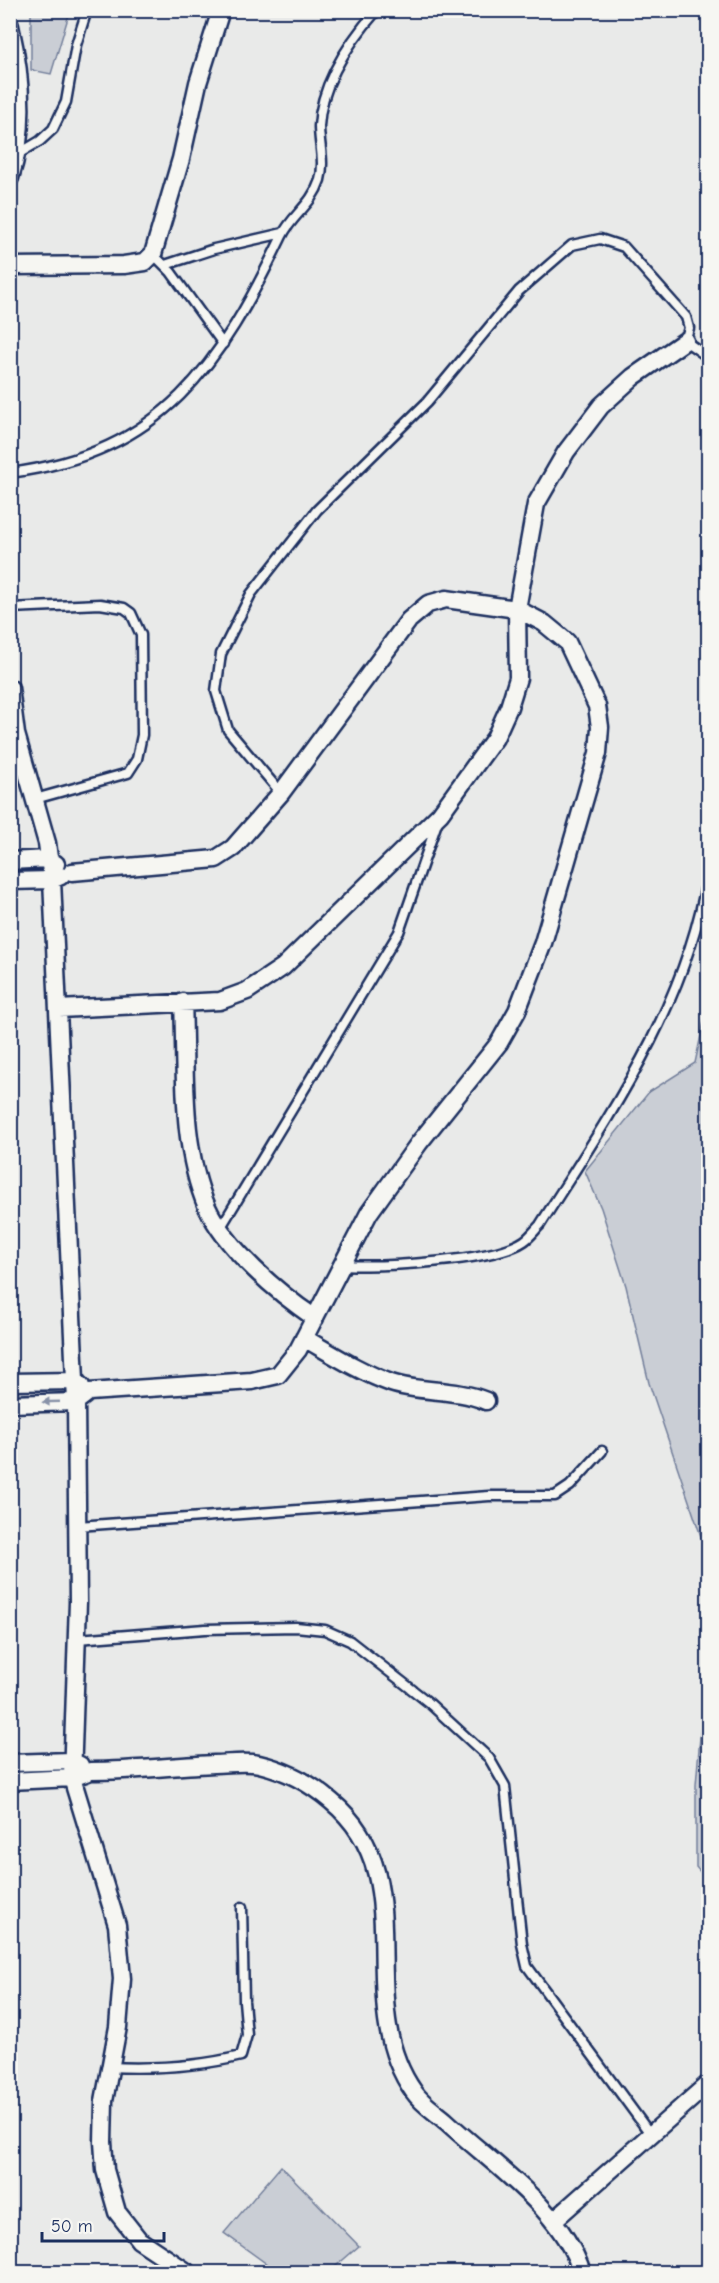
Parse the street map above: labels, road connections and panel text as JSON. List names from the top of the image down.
{
  "scale_bar": "50 m"
}
